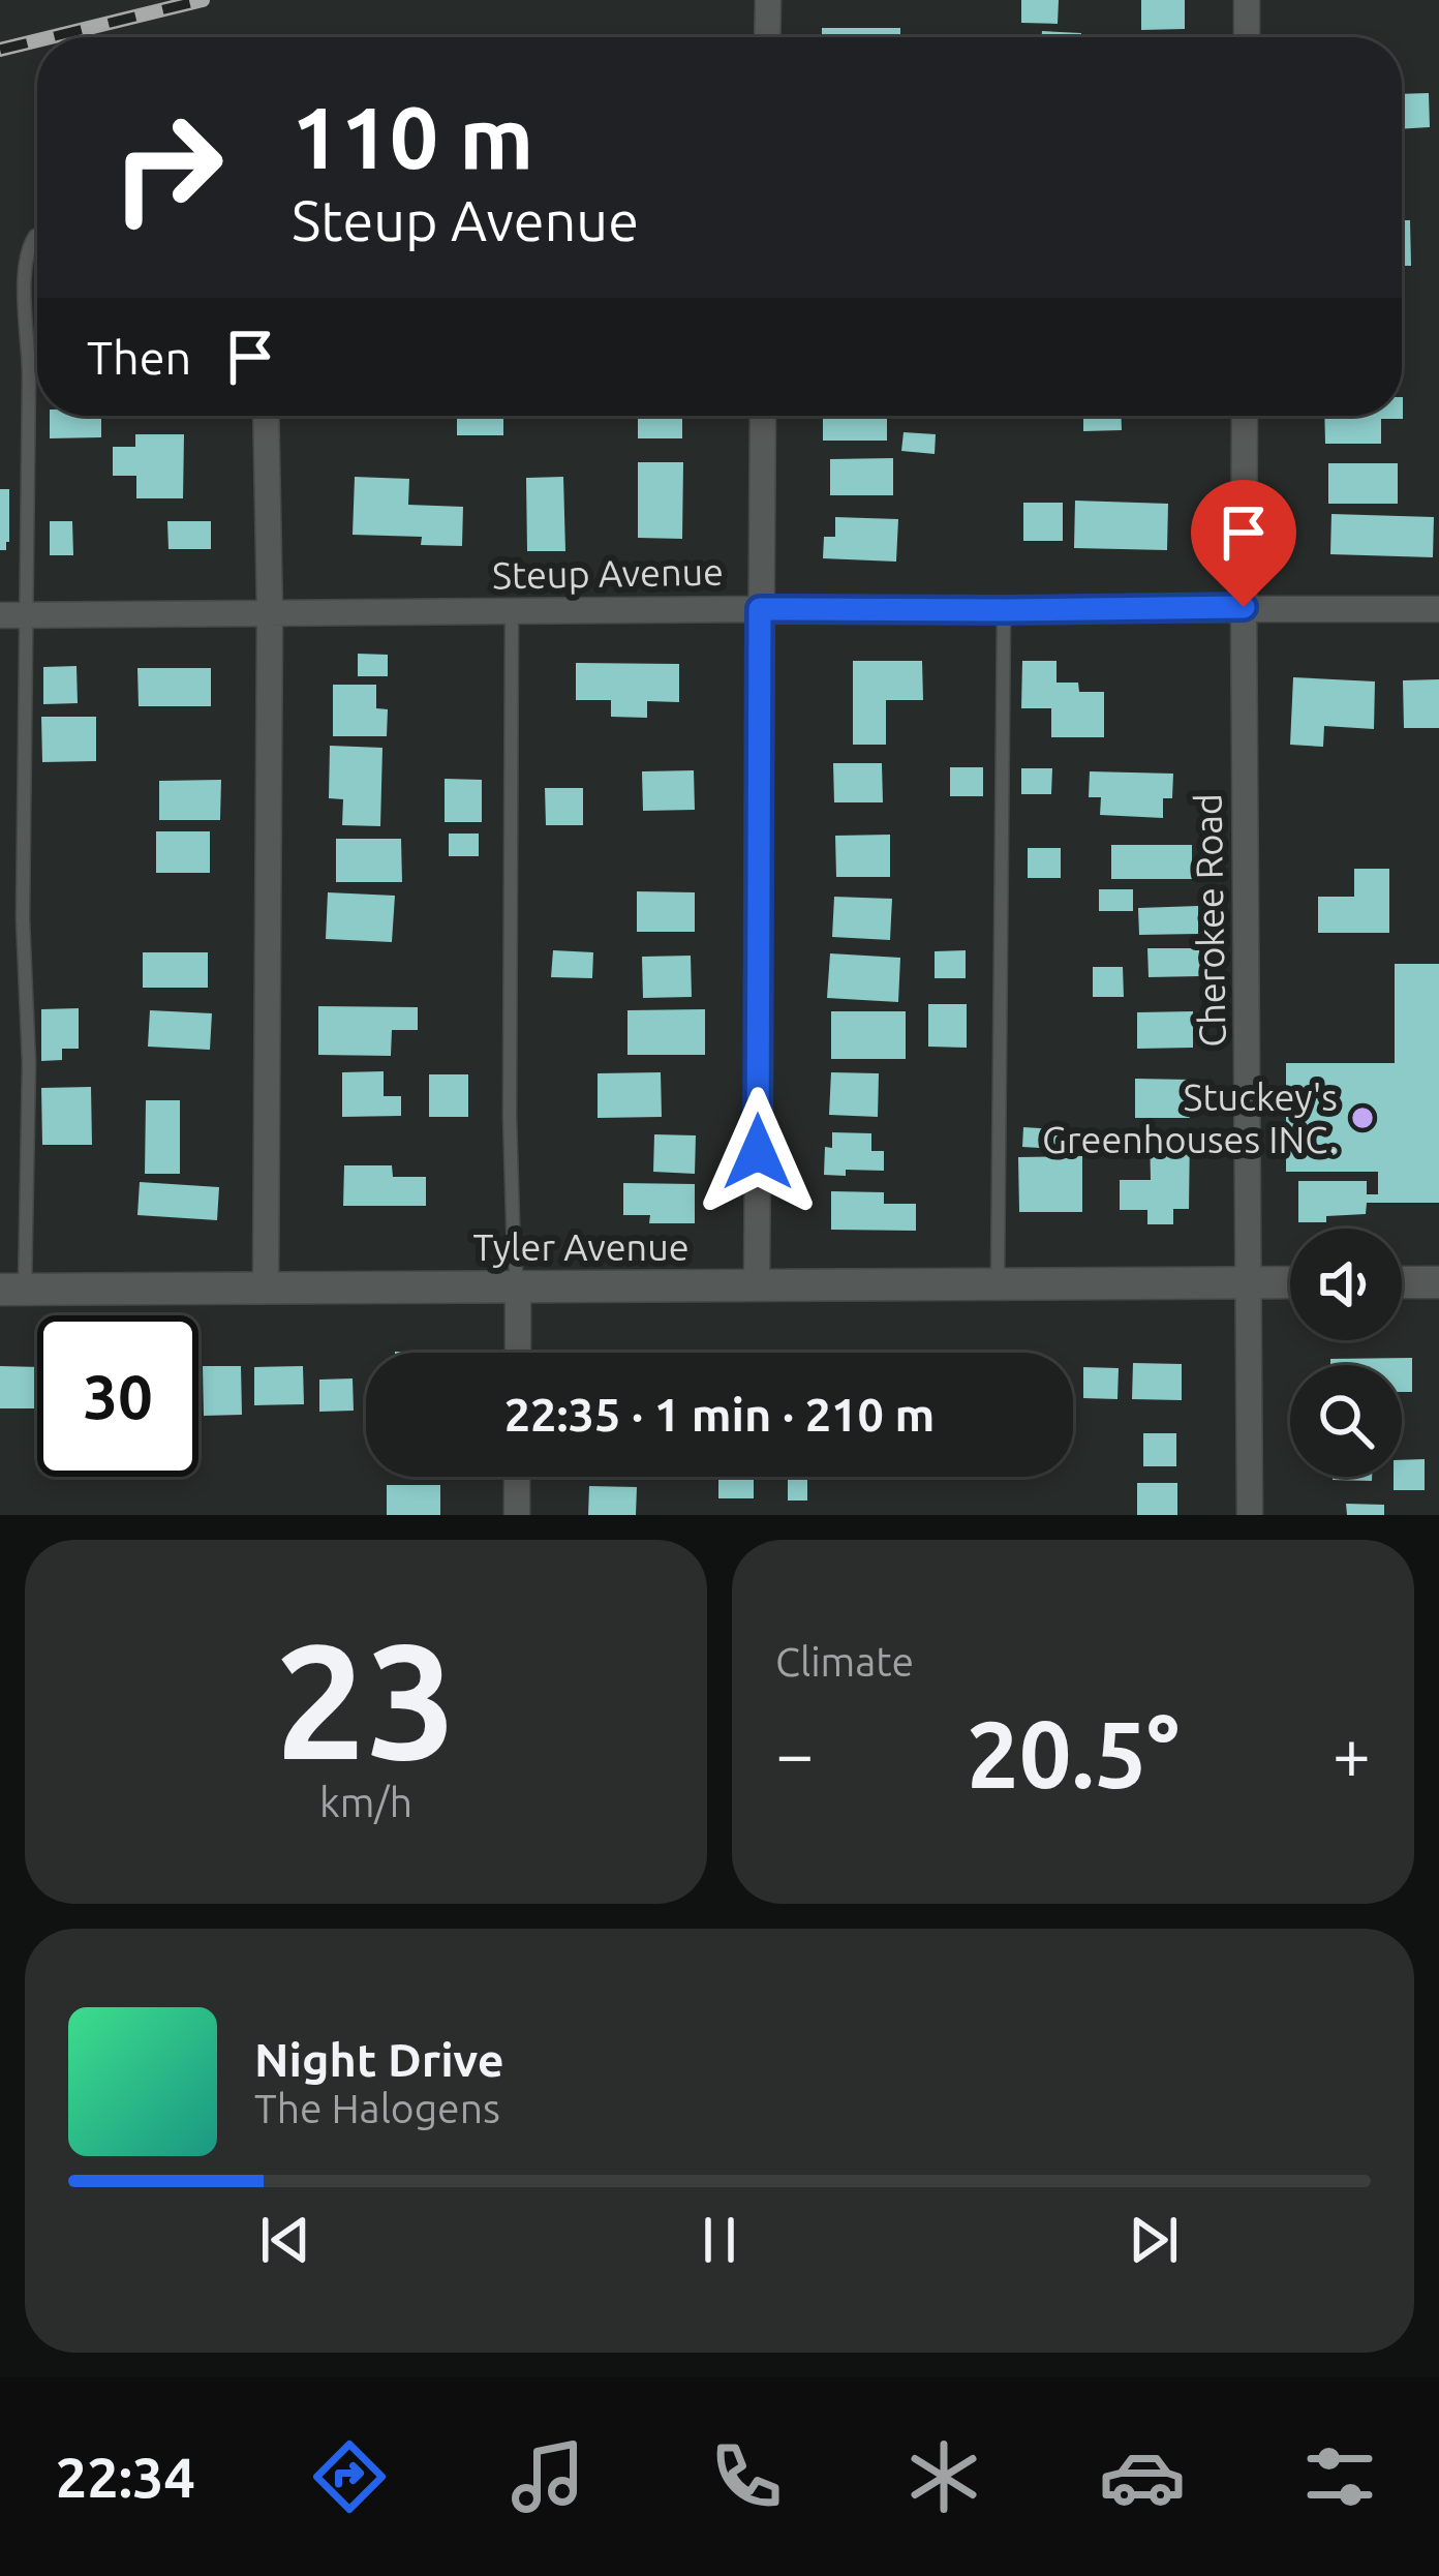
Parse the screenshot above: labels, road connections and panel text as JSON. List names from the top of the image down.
{
  "streets": {
    "street": ["Steup Avenue", "Cherokee Road", "Tyler Avenue"]
  },
  "crossings": [
    ["Steup Avenue", "Cherokee Road"],
    ["Cherokee Road", "Tyler Avenue"]
  ],
  "places": ["Stuckey's Greenhouses INC."],
  "page": {
    "turn": ["110 m", "Steup Avenue"],
    "then": "Then",
    "limit": "30",
    "trip": "22:35 · 1 min · 210 m",
    "tile": [
      ["23", "km/h"],
      "Climate"
    ],
    "heat": ["−", "20.5°", "+"],
    "song": ["Night Drive", "The Halogens"],
    "tabs": "22:34"
  }
}
